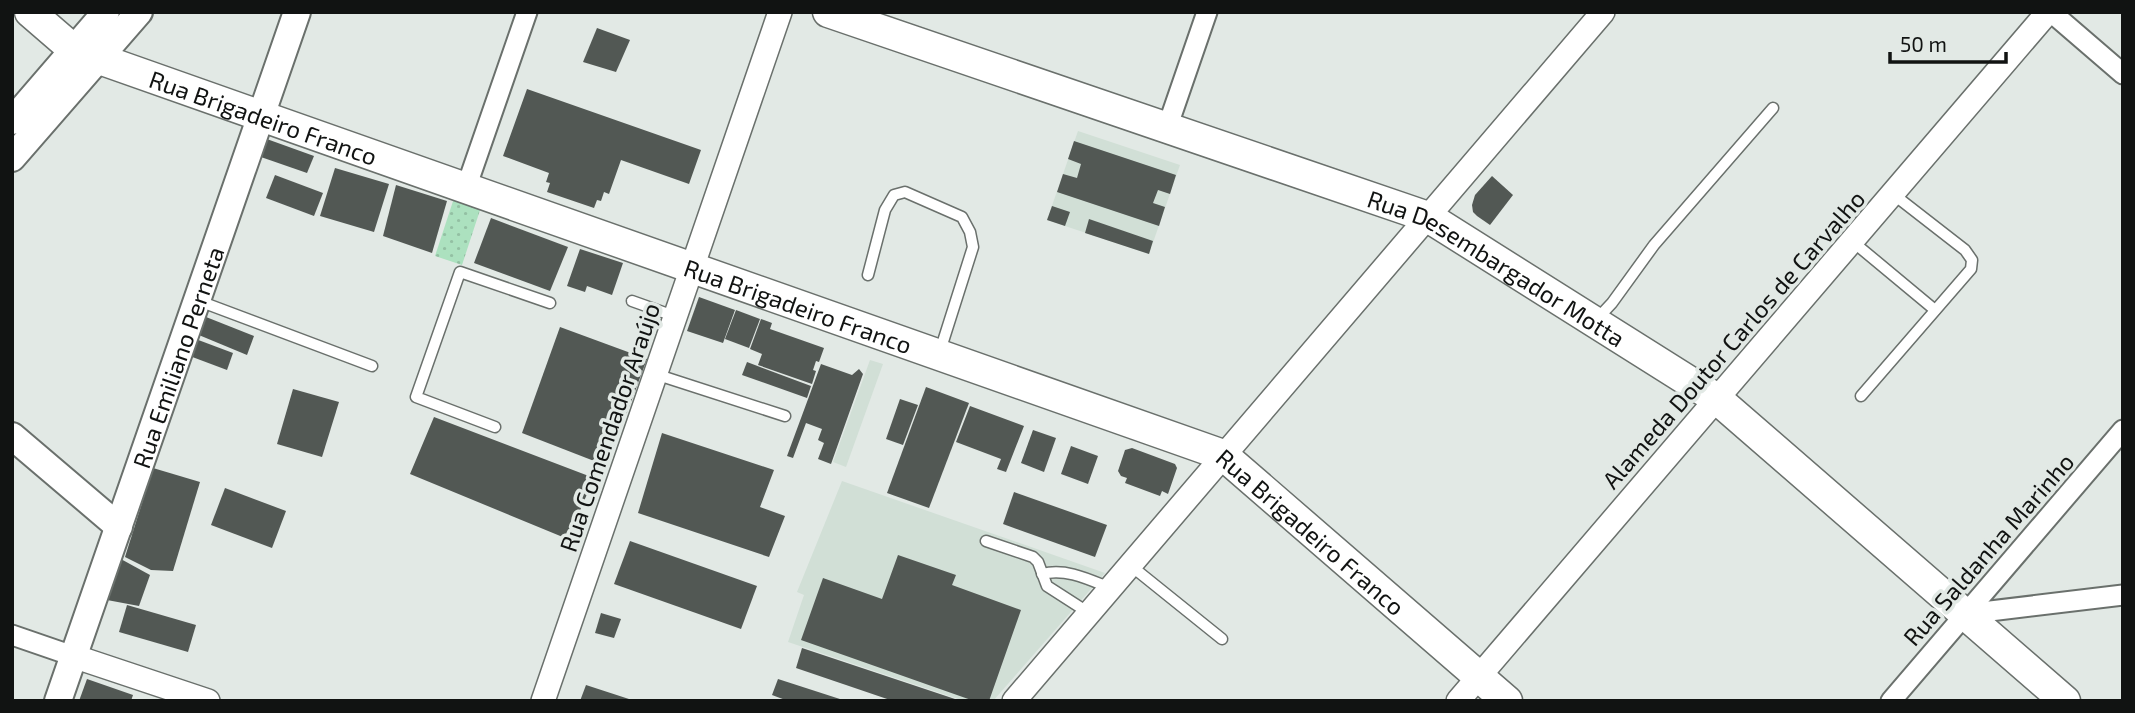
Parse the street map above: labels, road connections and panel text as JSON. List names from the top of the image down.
{
  "streets": {
    "main road": ["Rua Brigadeiro Franco", "Rua Desembargador Motta", "Rua Emiliano Perneta"],
    "street": ["Alameda Doutor Carlos de Carvalho", "Rua Comendador Araújo", "Rua Saldanha Marinho"]
  },
  "crossings": [
    ["Rua Brigadeiro Franco", "Alameda Doutor Carlos de Carvalho"],
    ["Rua Brigadeiro Franco", "Rua Emiliano Perneta"],
    ["Rua Brigadeiro Franco", "Rua Comendador Araújo"],
    ["Rua Desembargador Motta", "Alameda Doutor Carlos de Carvalho"],
    ["Rua Desembargador Motta", "Rua Saldanha Marinho"]
  ],
  "scale_bar": "50 m"
}
